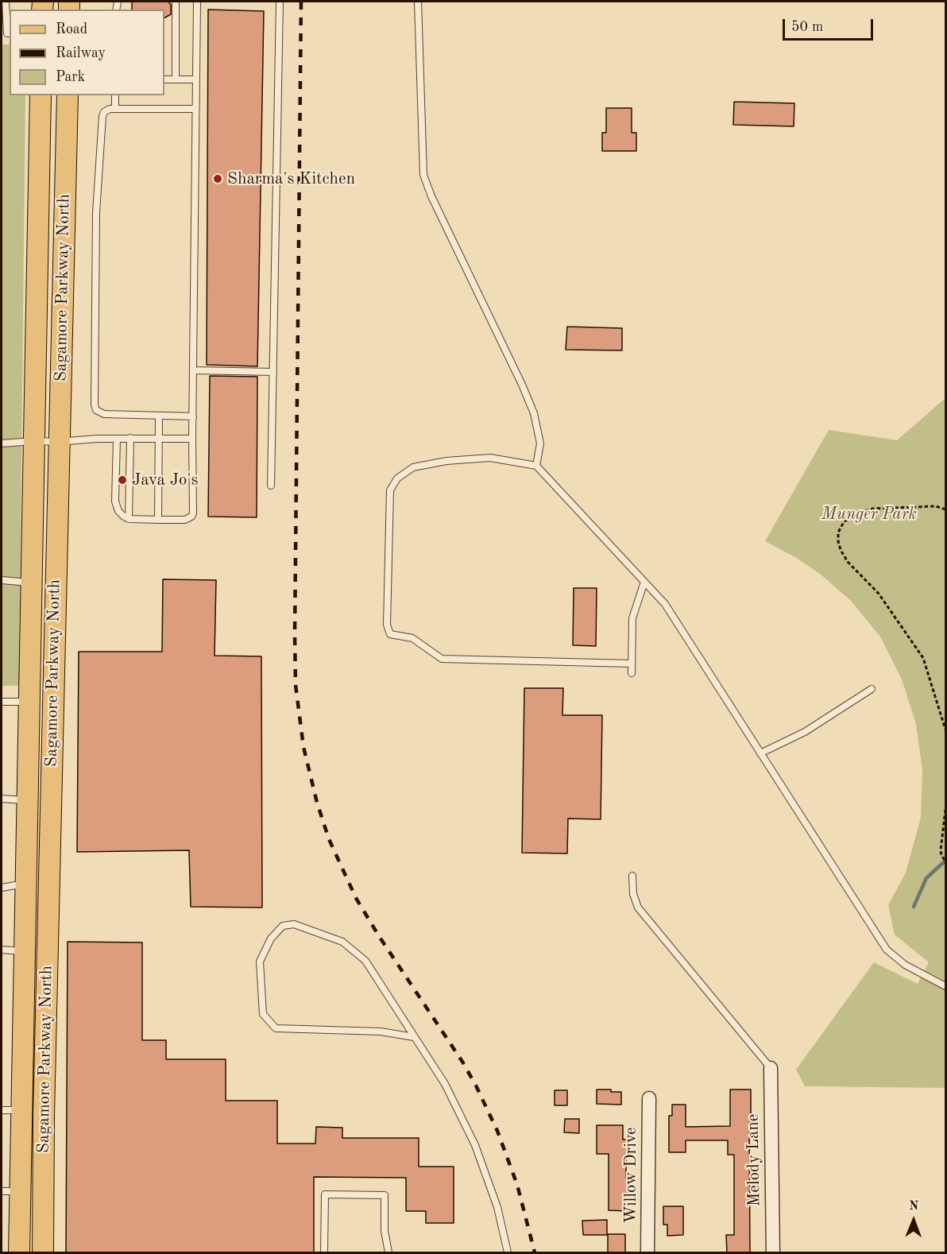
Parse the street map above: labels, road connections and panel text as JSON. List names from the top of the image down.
{
  "streets": {
    "main road": ["Sagamore Parkway North"],
    "street": ["Melody Lane", "Willow Drive"]
  },
  "parks": ["Munger Park"],
  "places": ["Sharma's Kitchen", "Java Jo's"],
  "legend": ["Road", "Railway", "Park"],
  "scale_bar": "50 m",
  "north": "top"
}
